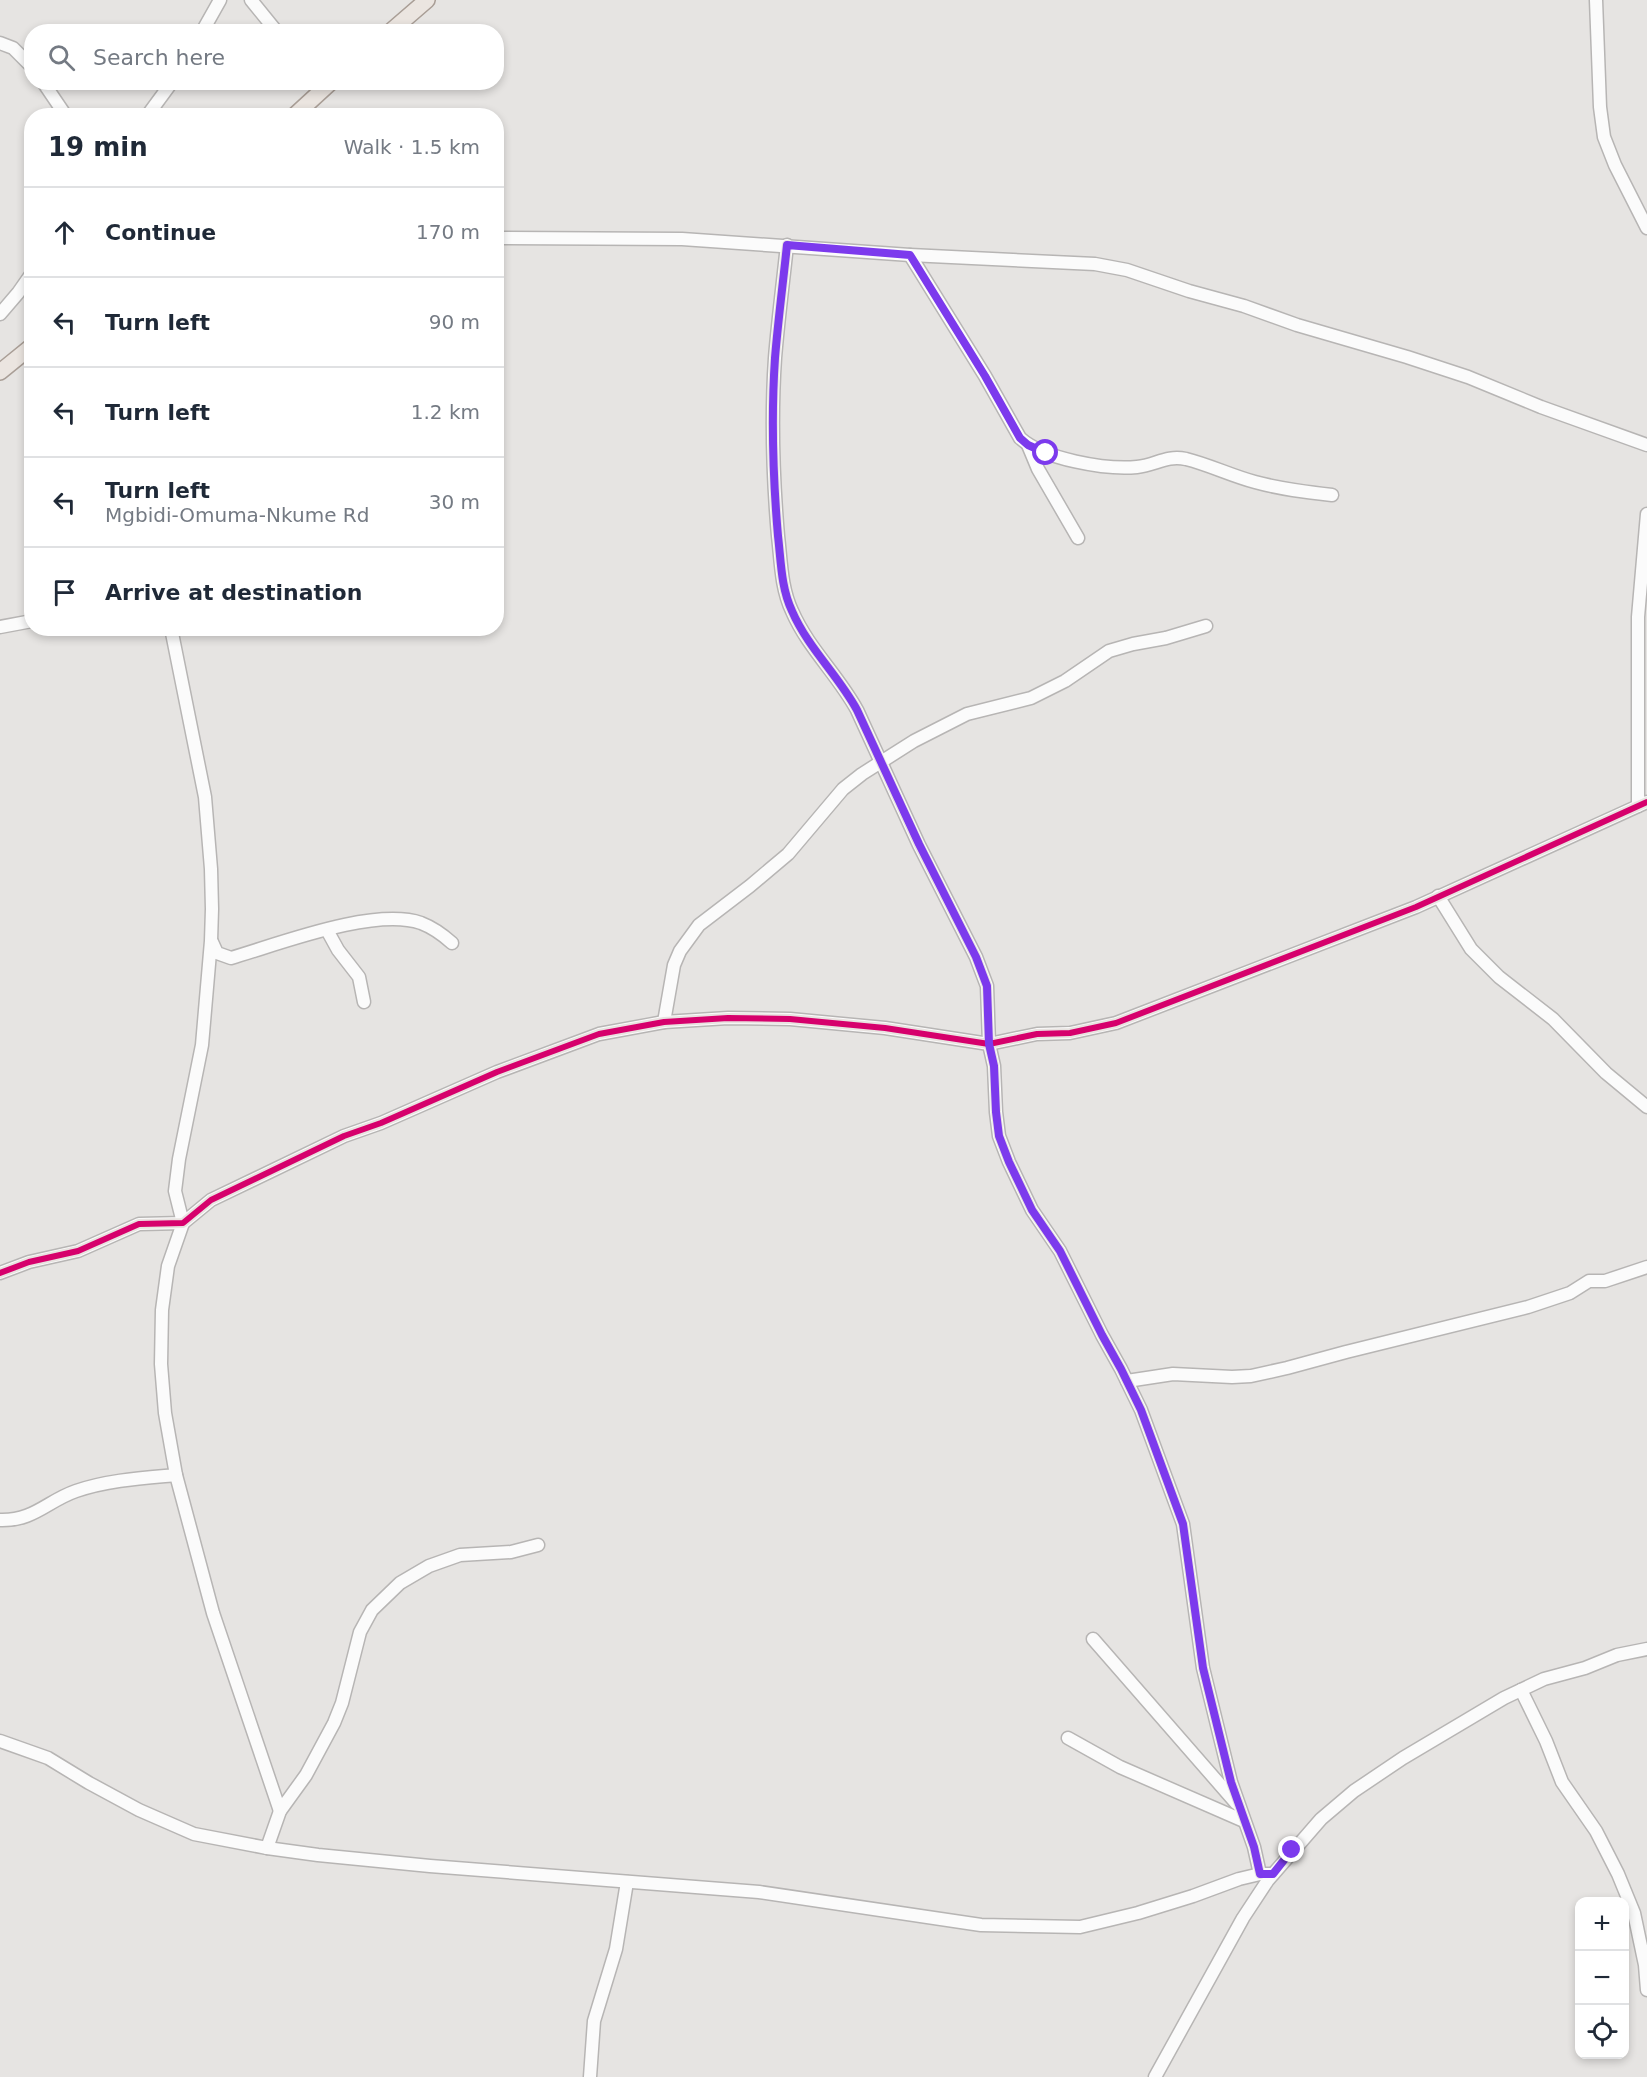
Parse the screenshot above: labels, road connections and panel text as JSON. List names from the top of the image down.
{
  "page": {
    "search": "Search here",
    "heading": ["19 min", "Walk · 1.5 km"],
    "list": [
      ["Continue", "170 m"],
      ["Turn left", "90 m"],
      ["Turn left", "1.2 km"],
      ["Turn left", "Mgbidi-Omuma-Nkume Rd", "30 m"],
      "Arrive at destination"
    ],
    "map_buttons": ["+", "−"]
  }
}
